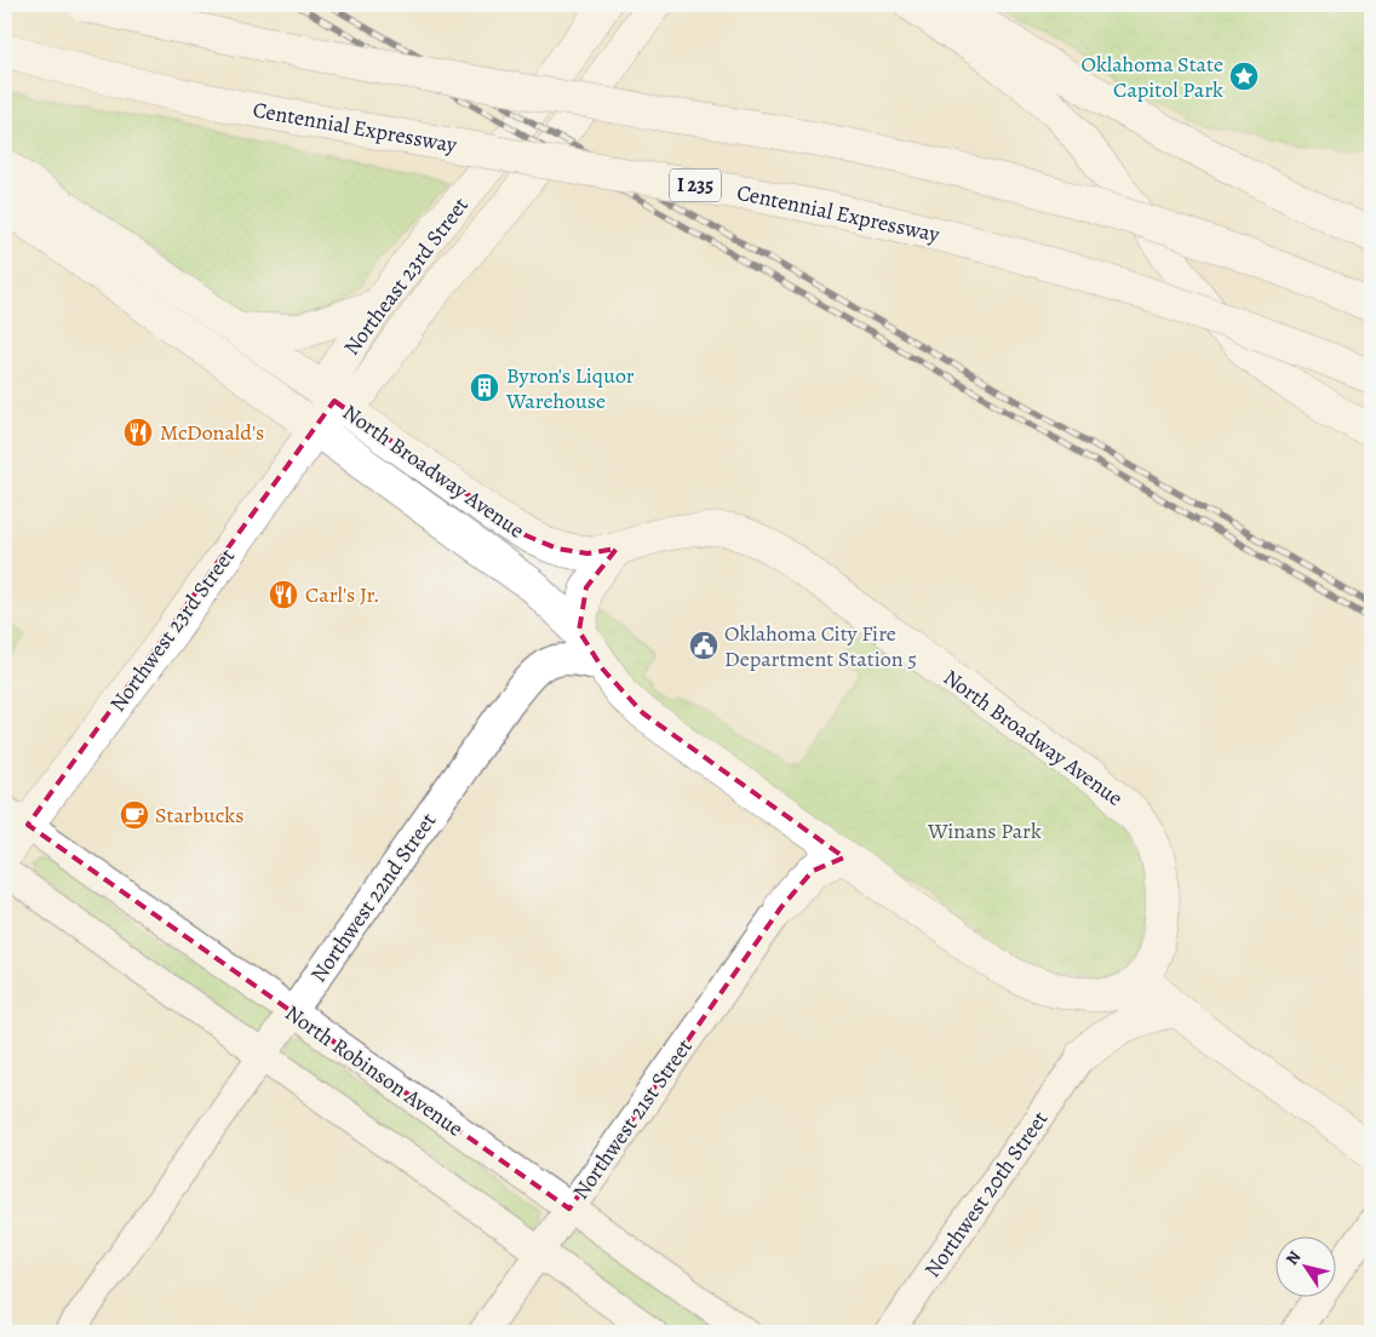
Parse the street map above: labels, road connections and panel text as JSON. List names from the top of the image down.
{
  "streets": {
    "main road": [
      "Centennial Expressway",
      "I 235",
      "Northeast 23rd Street",
      "North Broadway Avenue",
      "Northwest 23rd Street"
    ],
    "street": [
      "Northwest 22nd Street",
      "North Robinson Avenue",
      "Northwest 21st Street",
      "Northwest 20th Street"
    ]
  },
  "crossings": [
    ["Northeast 23rd Street", "North Broadway Avenue"],
    ["Northeast 23rd Street", "Northwest 23rd Street"],
    ["North Broadway Avenue", "Northwest 23rd Street"],
    ["North Broadway Avenue", "Northwest 22nd Street"],
    ["Northwest 23rd Street", "North Robinson Avenue"],
    ["Northwest 22nd Street", "North Robinson Avenue"],
    ["North Robinson Avenue", "Northwest 21st Street"]
  ],
  "parks": ["Winans Park"],
  "places": {
    "place": ["Oklahoma State Capitol Park"],
    "building": ["Byron's Liquor Warehouse"],
    "restaurant": ["McDonald's", "Carl's Jr."],
    "public building": ["Oklahoma City Fire Department Station 5"],
    "cafe": ["Starbucks"]
  },
  "north": "top left"
}
